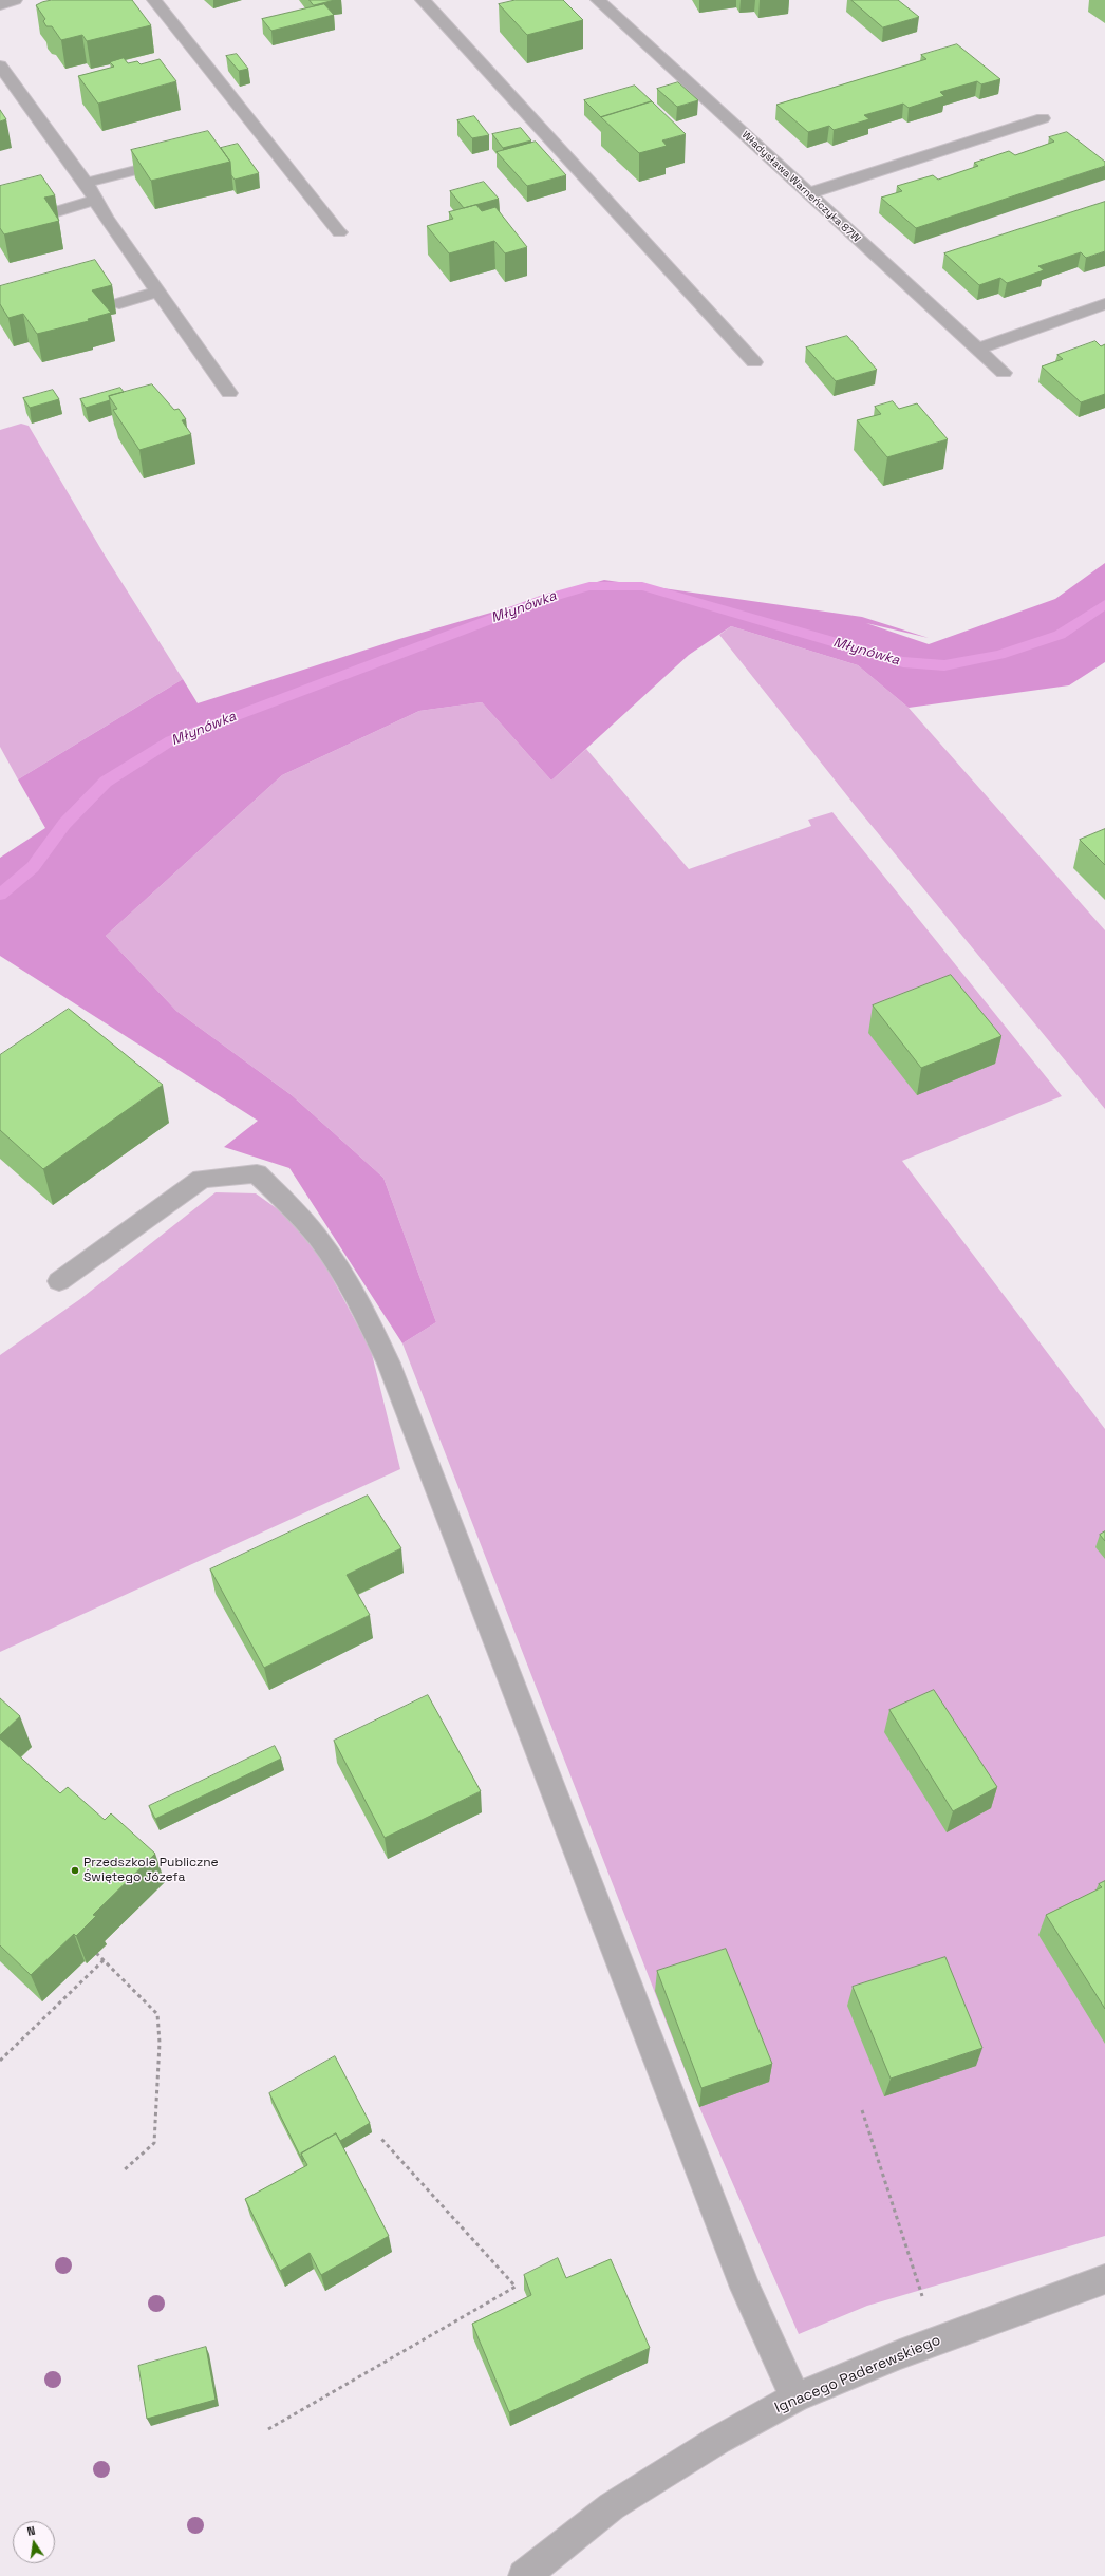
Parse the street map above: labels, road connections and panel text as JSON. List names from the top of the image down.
{
  "streets": {
    "street": ["Władysława Warneńczyka 87W", "Ignacego Paderewskiego"]
  },
  "water": ["Młynówka"],
  "places": ["Przedszkole Publiczne Świętego Józefa"],
  "north": "top"
}
